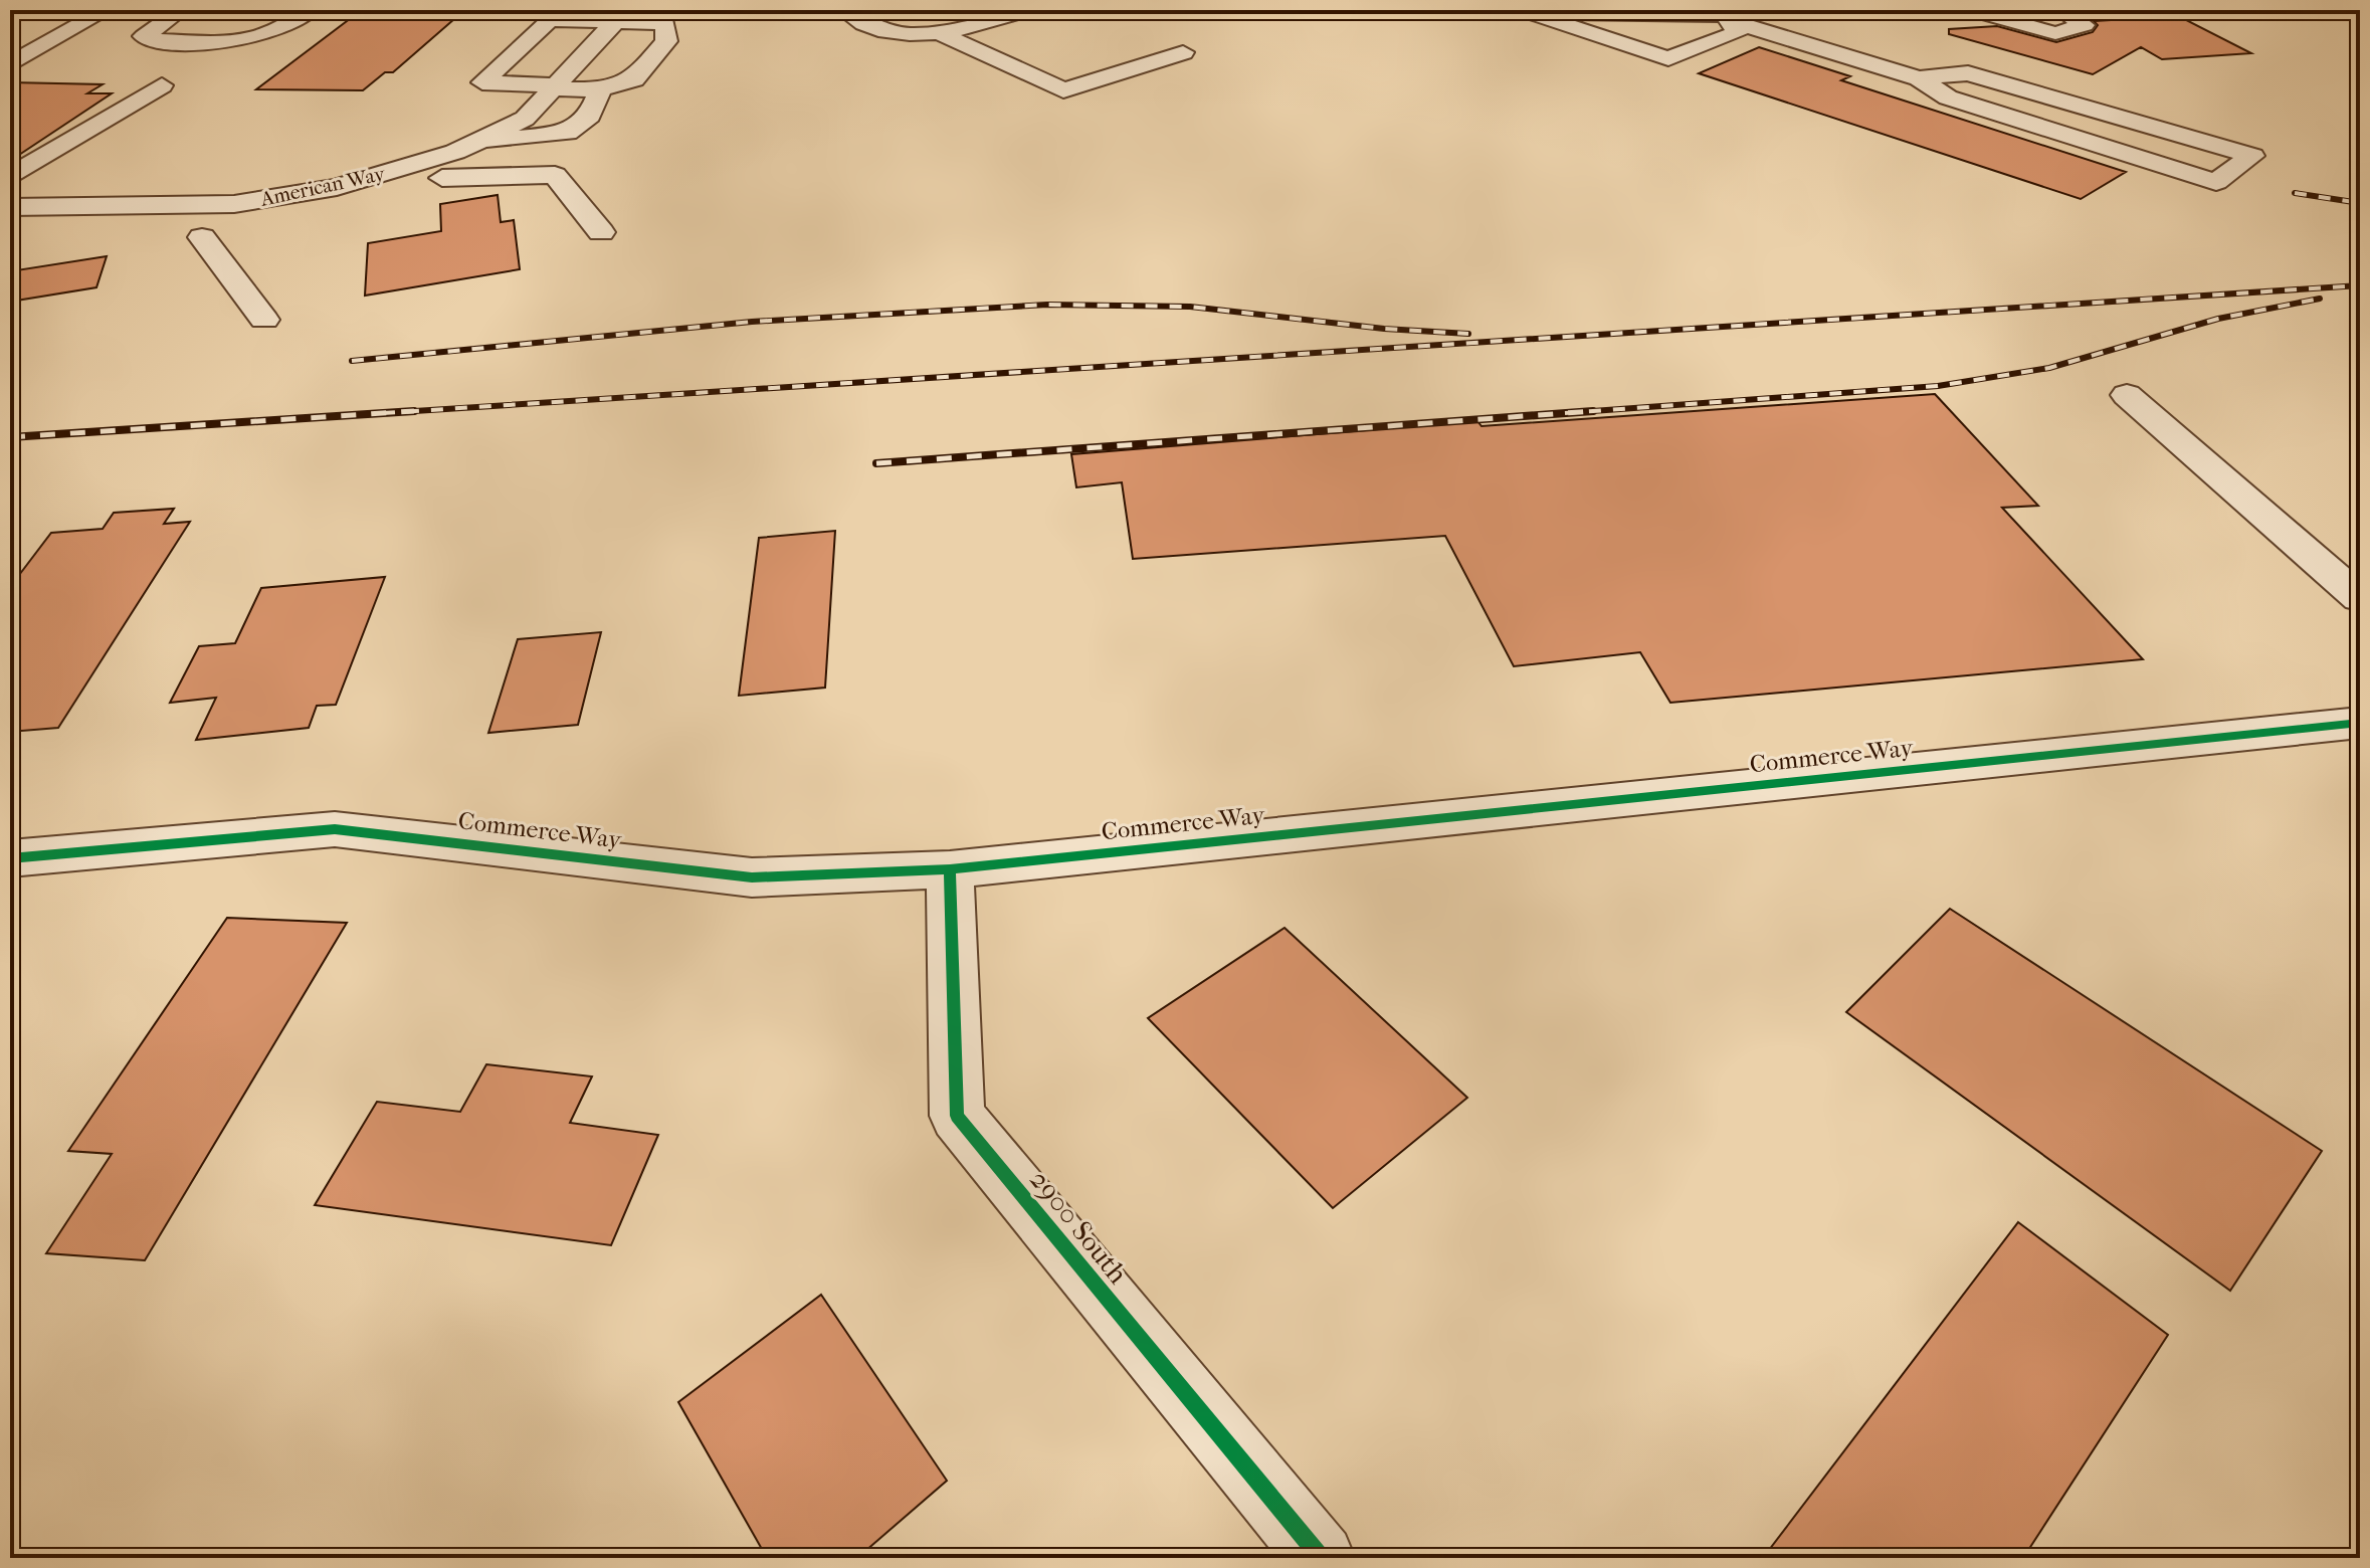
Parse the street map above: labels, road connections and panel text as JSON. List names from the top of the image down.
{
  "streets": {
    "street": ["American Way", "Commerce Way", "2900 South"]
  },
  "crossings": [
    ["Commerce Way", "2900 South"]
  ]
}
